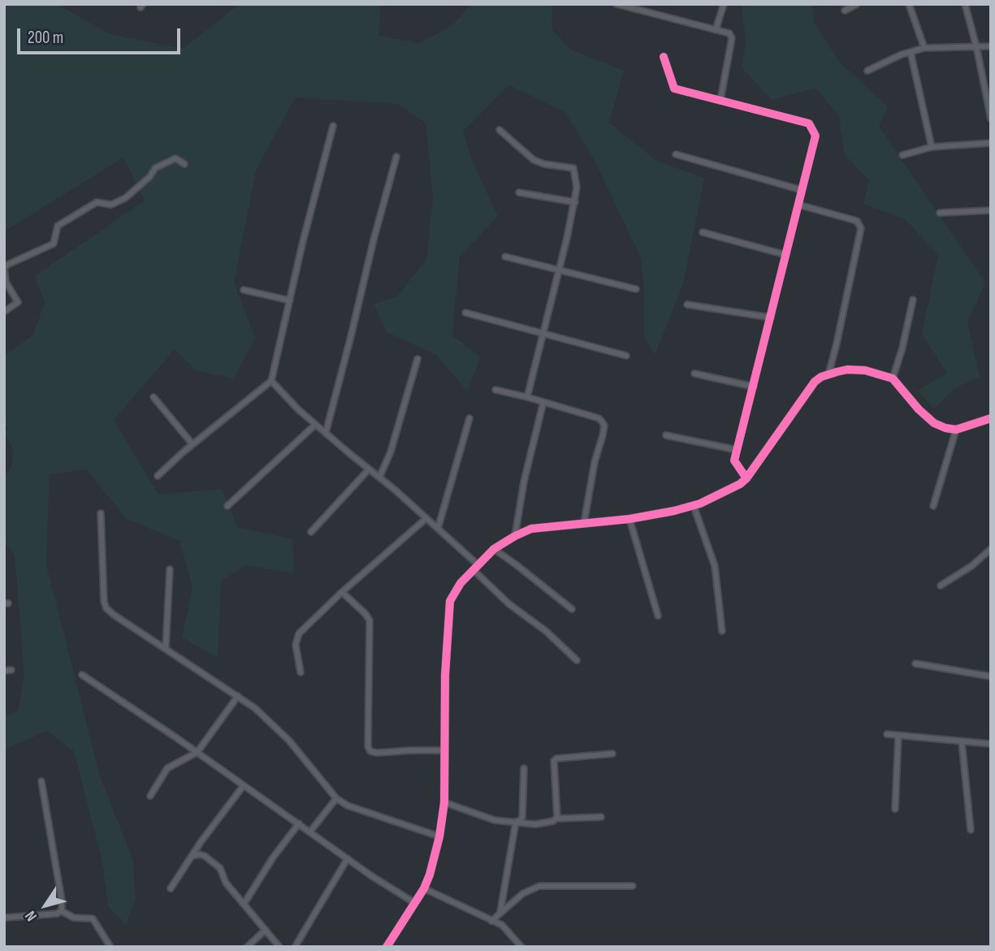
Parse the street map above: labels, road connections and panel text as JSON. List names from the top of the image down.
{
  "scale_bar": "200 m",
  "north": "bottom left"
}
